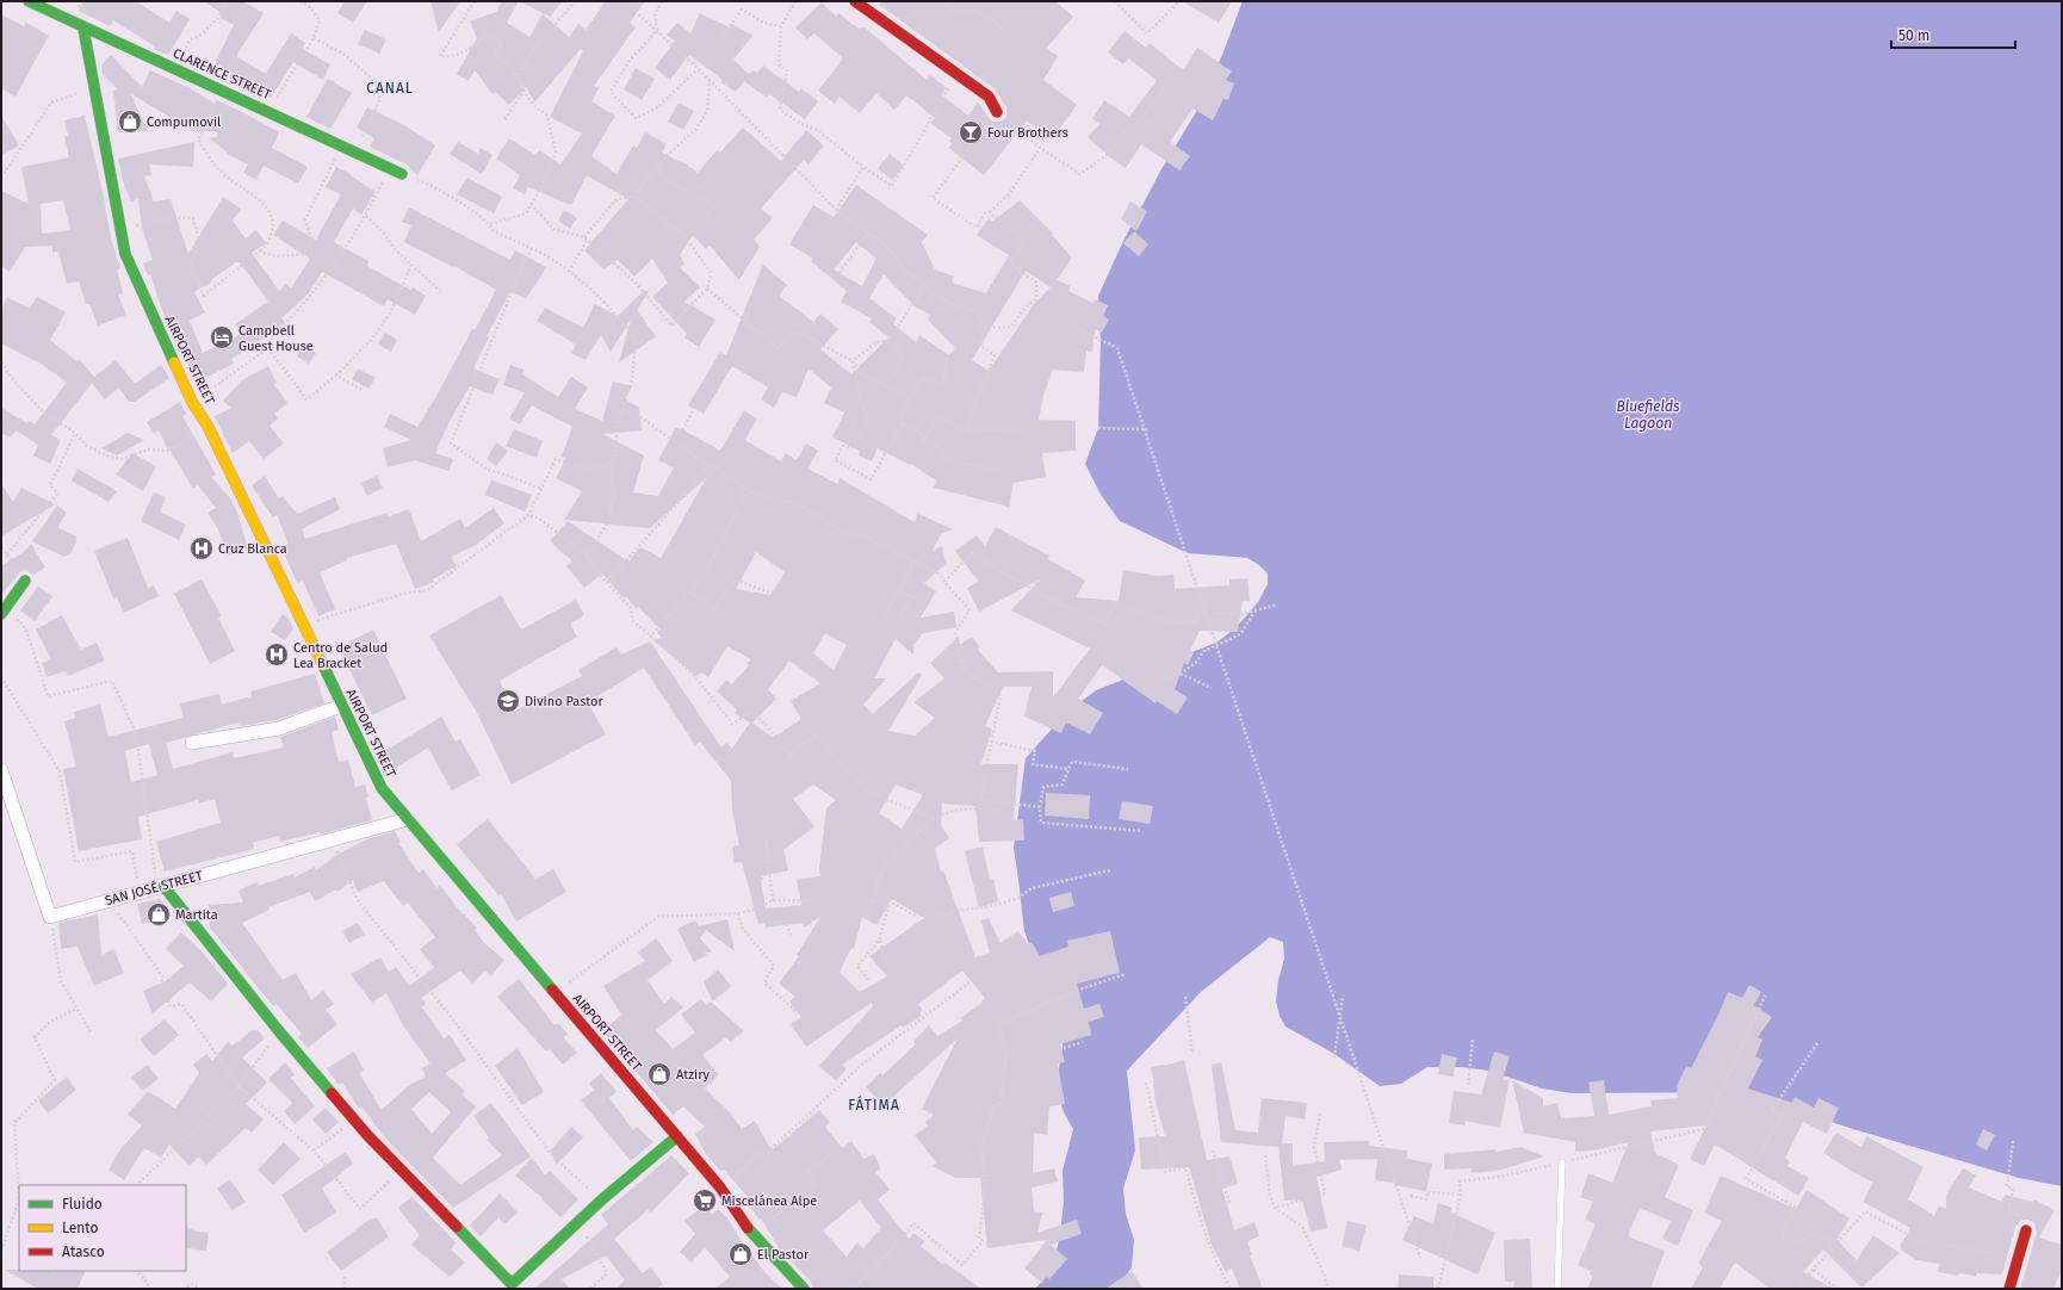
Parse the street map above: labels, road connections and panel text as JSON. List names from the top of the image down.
{
  "streets": {
    "street": ["CLARENCE STREET", "AIRPORT STREET", "SAN JOSÉ STREET"]
  },
  "crossings": [
    ["CLARENCE STREET", "AIRPORT STREET"],
    ["AIRPORT STREET", "SAN JOSÉ STREET"]
  ],
  "districts": ["CANAL", "FÁTIMA"],
  "water": ["Bluefields Lagoon"],
  "places": {
    "shop": [
      "Compumovil",
      "Martita",
      "Atziry",
      "El Pastor"
    ],
    "bar": ["Four Brothers"],
    "hotel": ["Campbell Guest House"],
    "hospital": ["Cruz Blanca", "Centro de Salud Lea Bracket"],
    "school or university": ["Divino Pastor"],
    "supermarket": ["Miscelánea Alpe"]
  },
  "legend": ["Fluido", "Lento", "Atasco"],
  "scale_bar": "50 m"
}
